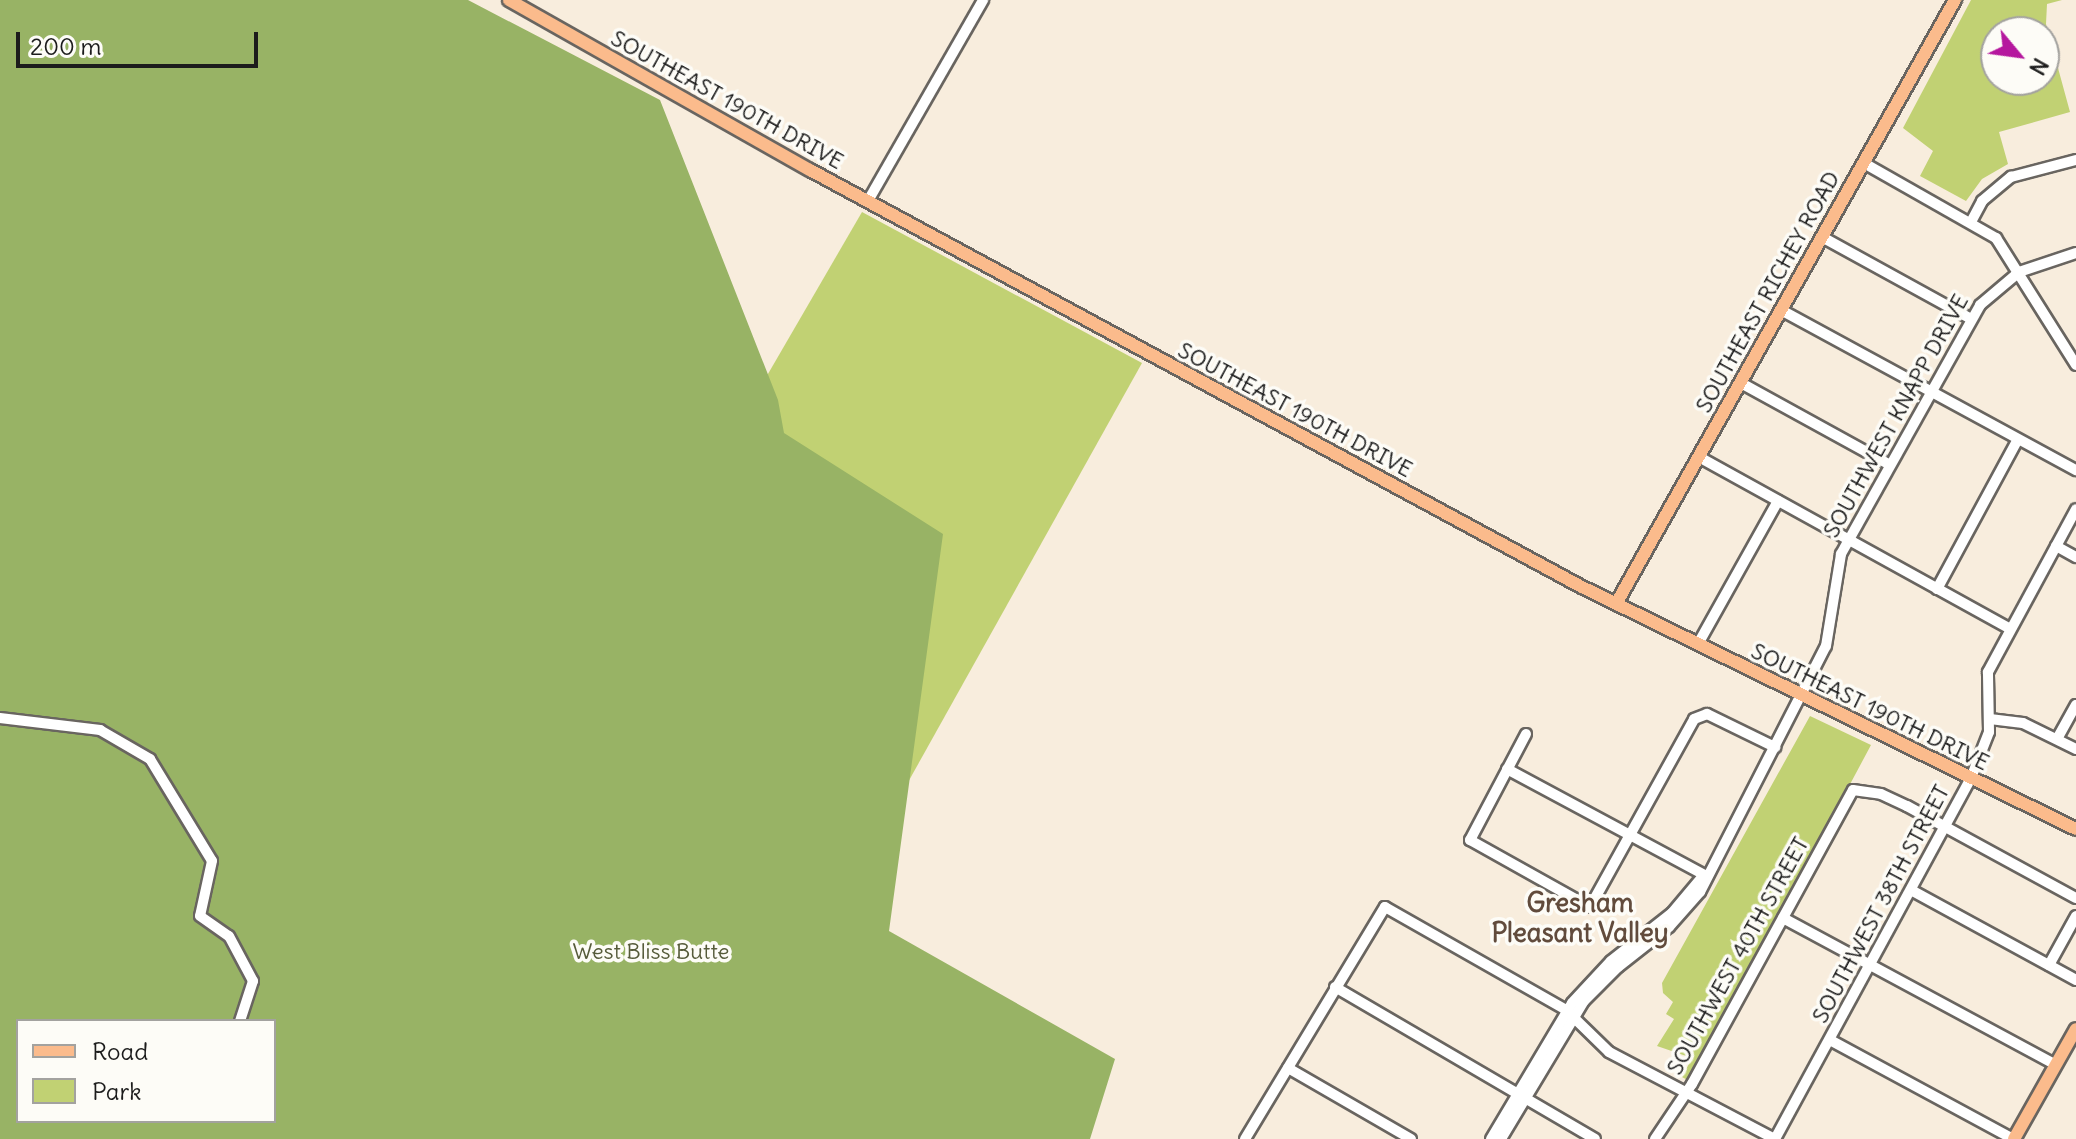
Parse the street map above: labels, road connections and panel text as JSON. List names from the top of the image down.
{
  "streets": {
    "main road": ["SOUTHEAST 190TH DRIVE", "SOUTHEAST RICHEY ROAD"],
    "street": ["SOUTHWEST KNAPP DRIVE", "SOUTHWEST 38TH STREET", "SOUTHWEST 40TH STREET"]
  },
  "crossings": [
    ["SOUTHEAST 190TH DRIVE", "SOUTHEAST RICHEY ROAD"],
    ["SOUTHEAST 190TH DRIVE", "SOUTHWEST KNAPP DRIVE"],
    ["SOUTHEAST 190TH DRIVE", "SOUTHWEST 38TH STREET"],
    ["SOUTHWEST 38TH STREET", "SOUTHWEST 40TH STREET"]
  ],
  "districts": ["Gresham Pleasant Valley"],
  "parks": ["West Bliss Butte"],
  "legend": ["Road", "Park"],
  "scale_bar": "200 m",
  "north": "bottom right"
}
